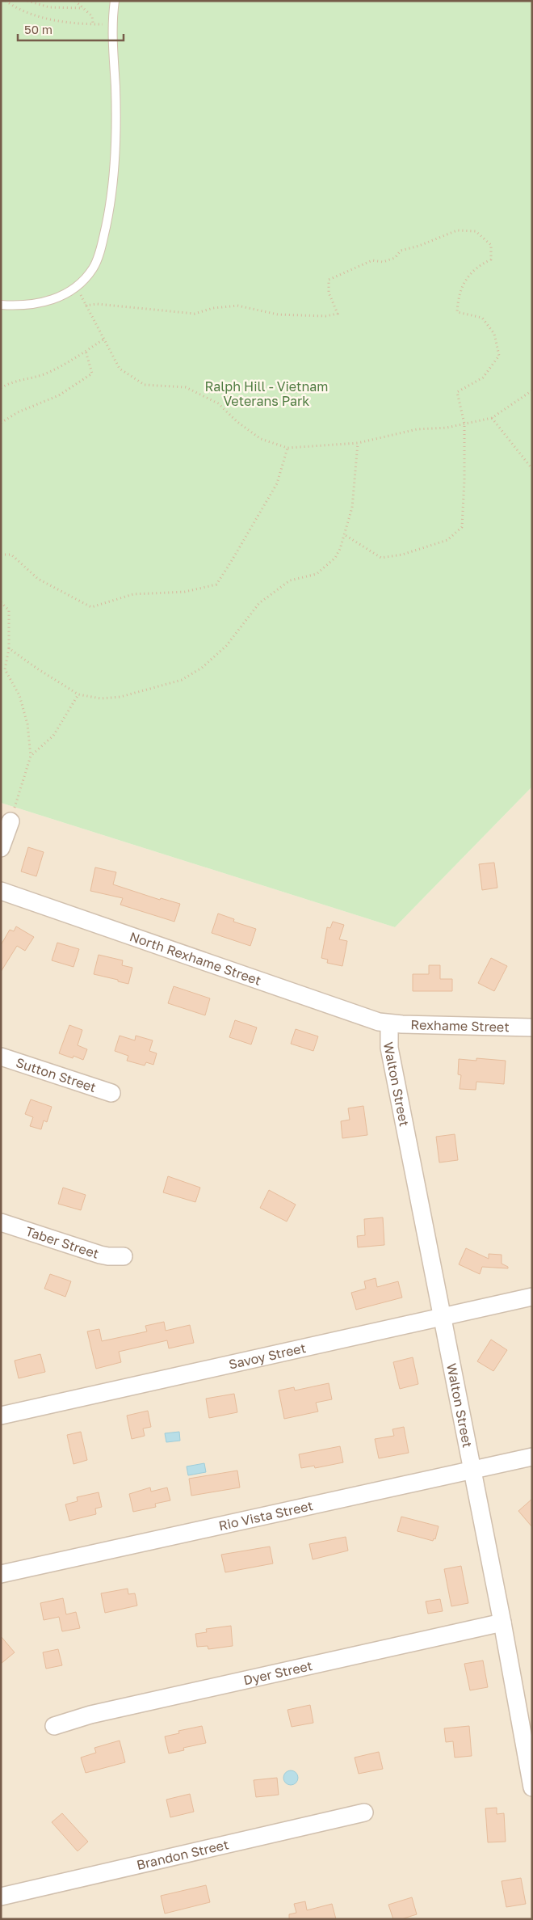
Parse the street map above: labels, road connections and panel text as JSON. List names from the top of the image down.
{
  "streets": {
    "street": [
      "North Rexhame Street",
      "Rexhame Street",
      "Sutton Street",
      "Walton Street",
      "Taber Street",
      "Savoy Street",
      "Rio Vista Street",
      "Dyer Street",
      "Brandon Street"
    ]
  },
  "crossings": [
    ["North Rexhame Street", "Rexhame Street"],
    ["North Rexhame Street", "Walton Street"],
    ["Rexhame Street", "Walton Street"],
    ["Walton Street", "Savoy Street"],
    ["Walton Street", "Rio Vista Street"],
    ["Walton Street", "Dyer Street"]
  ],
  "parks": ["Ralph Hill - Vietnam Veterans Park"],
  "scale_bar": "50 m"
}
